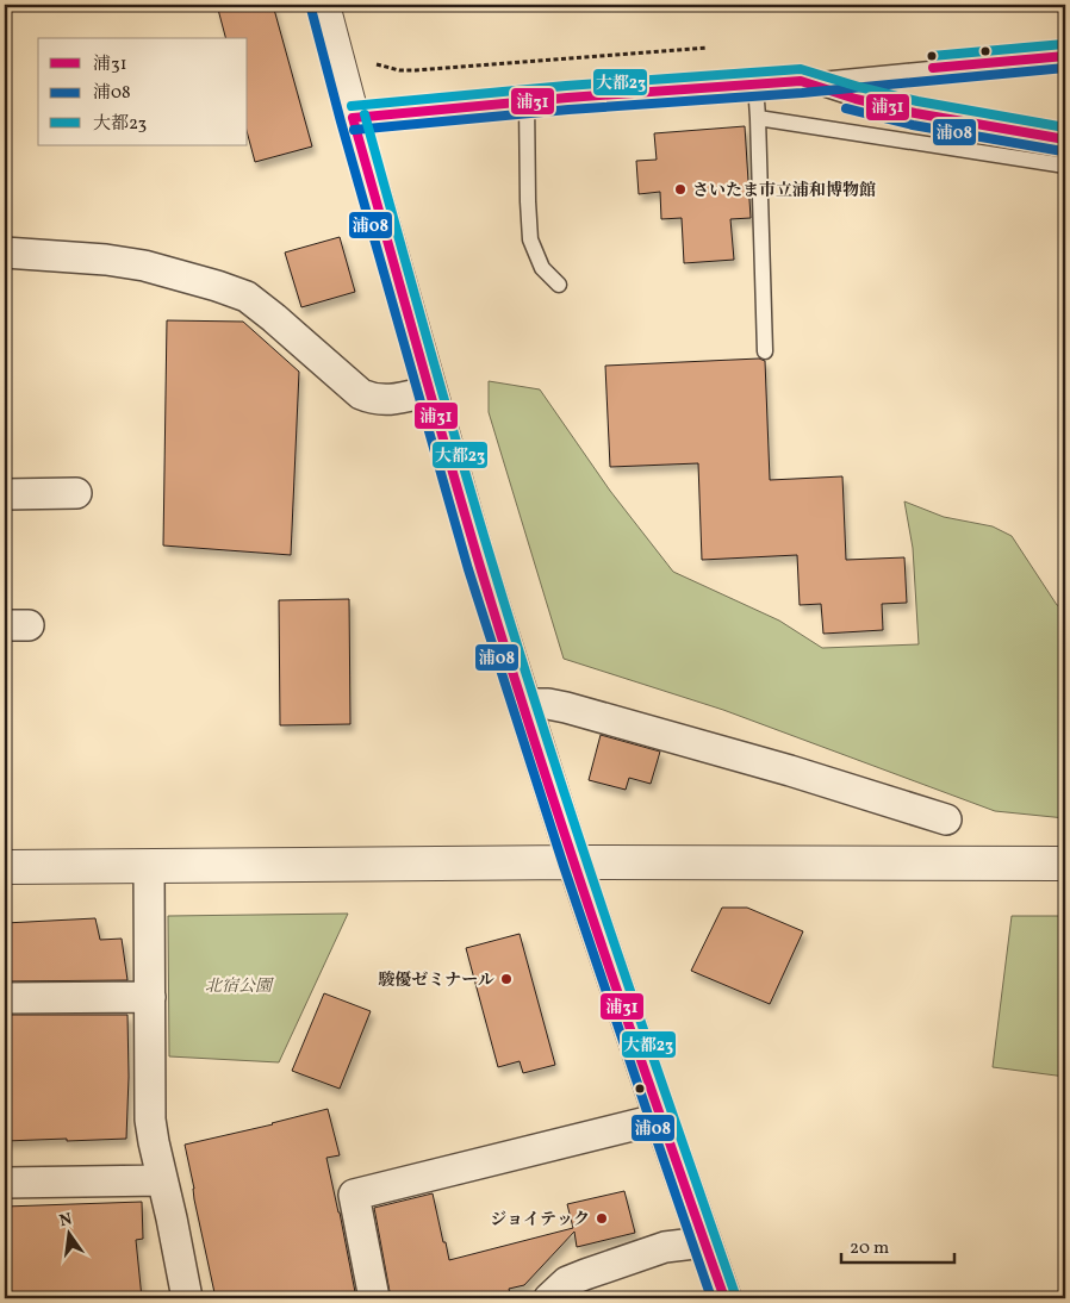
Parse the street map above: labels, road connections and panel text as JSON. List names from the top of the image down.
{
  "parks": ["北宿公園"],
  "places": ["さいたま市立浦和博物館", "駿優ゼミナール", "ジョイテック"],
  "lines": ["transit line 浦08", "transit line 大都23", "transit line 浦31"],
  "legend": ["浦31", "浦08", "大都23"],
  "scale_bar": "20 m",
  "north": "top"
}
